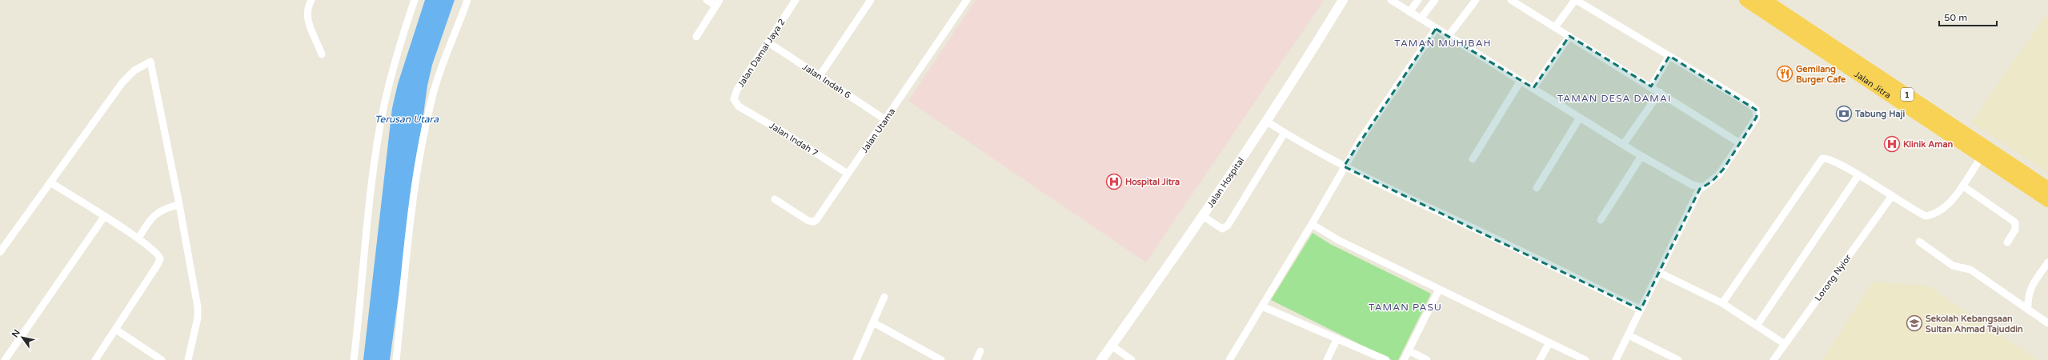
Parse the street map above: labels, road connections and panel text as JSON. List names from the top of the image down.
{
  "streets": {
    "highway": ["Jalan Jitra", "1"],
    "street": [
      "Jalan Damai Jaya 2",
      "Jalan Indah 6",
      "Jalan Utama",
      "Jalan Indah 7",
      "Jalan Hospital",
      "Lorong Nyior"
    ]
  },
  "crossings": [
    ["Jalan Damai Jaya 2", "Jalan Indah 6"],
    ["Jalan Damai Jaya 2", "Jalan Indah 7"],
    ["Jalan Indah 6", "Jalan Utama"],
    ["Jalan Utama", "Jalan Indah 7"]
  ],
  "districts": ["TAMAN MUHIBAH", "TAMAN DESA DAMAI", "TAMAN PASU"],
  "water": ["Terusan Utara"],
  "places": {
    "restaurant": ["Gemilang Burger Cafe"],
    "bank": ["Tabung Haji"],
    "hospital": ["Klinik Aman", "Hospital Jitra"],
    "school or university": ["Sekolah Kebangsaan Sultan Ahmad Tajuddin"]
  },
  "scale_bar": "50 m",
  "north": "top left"
}
